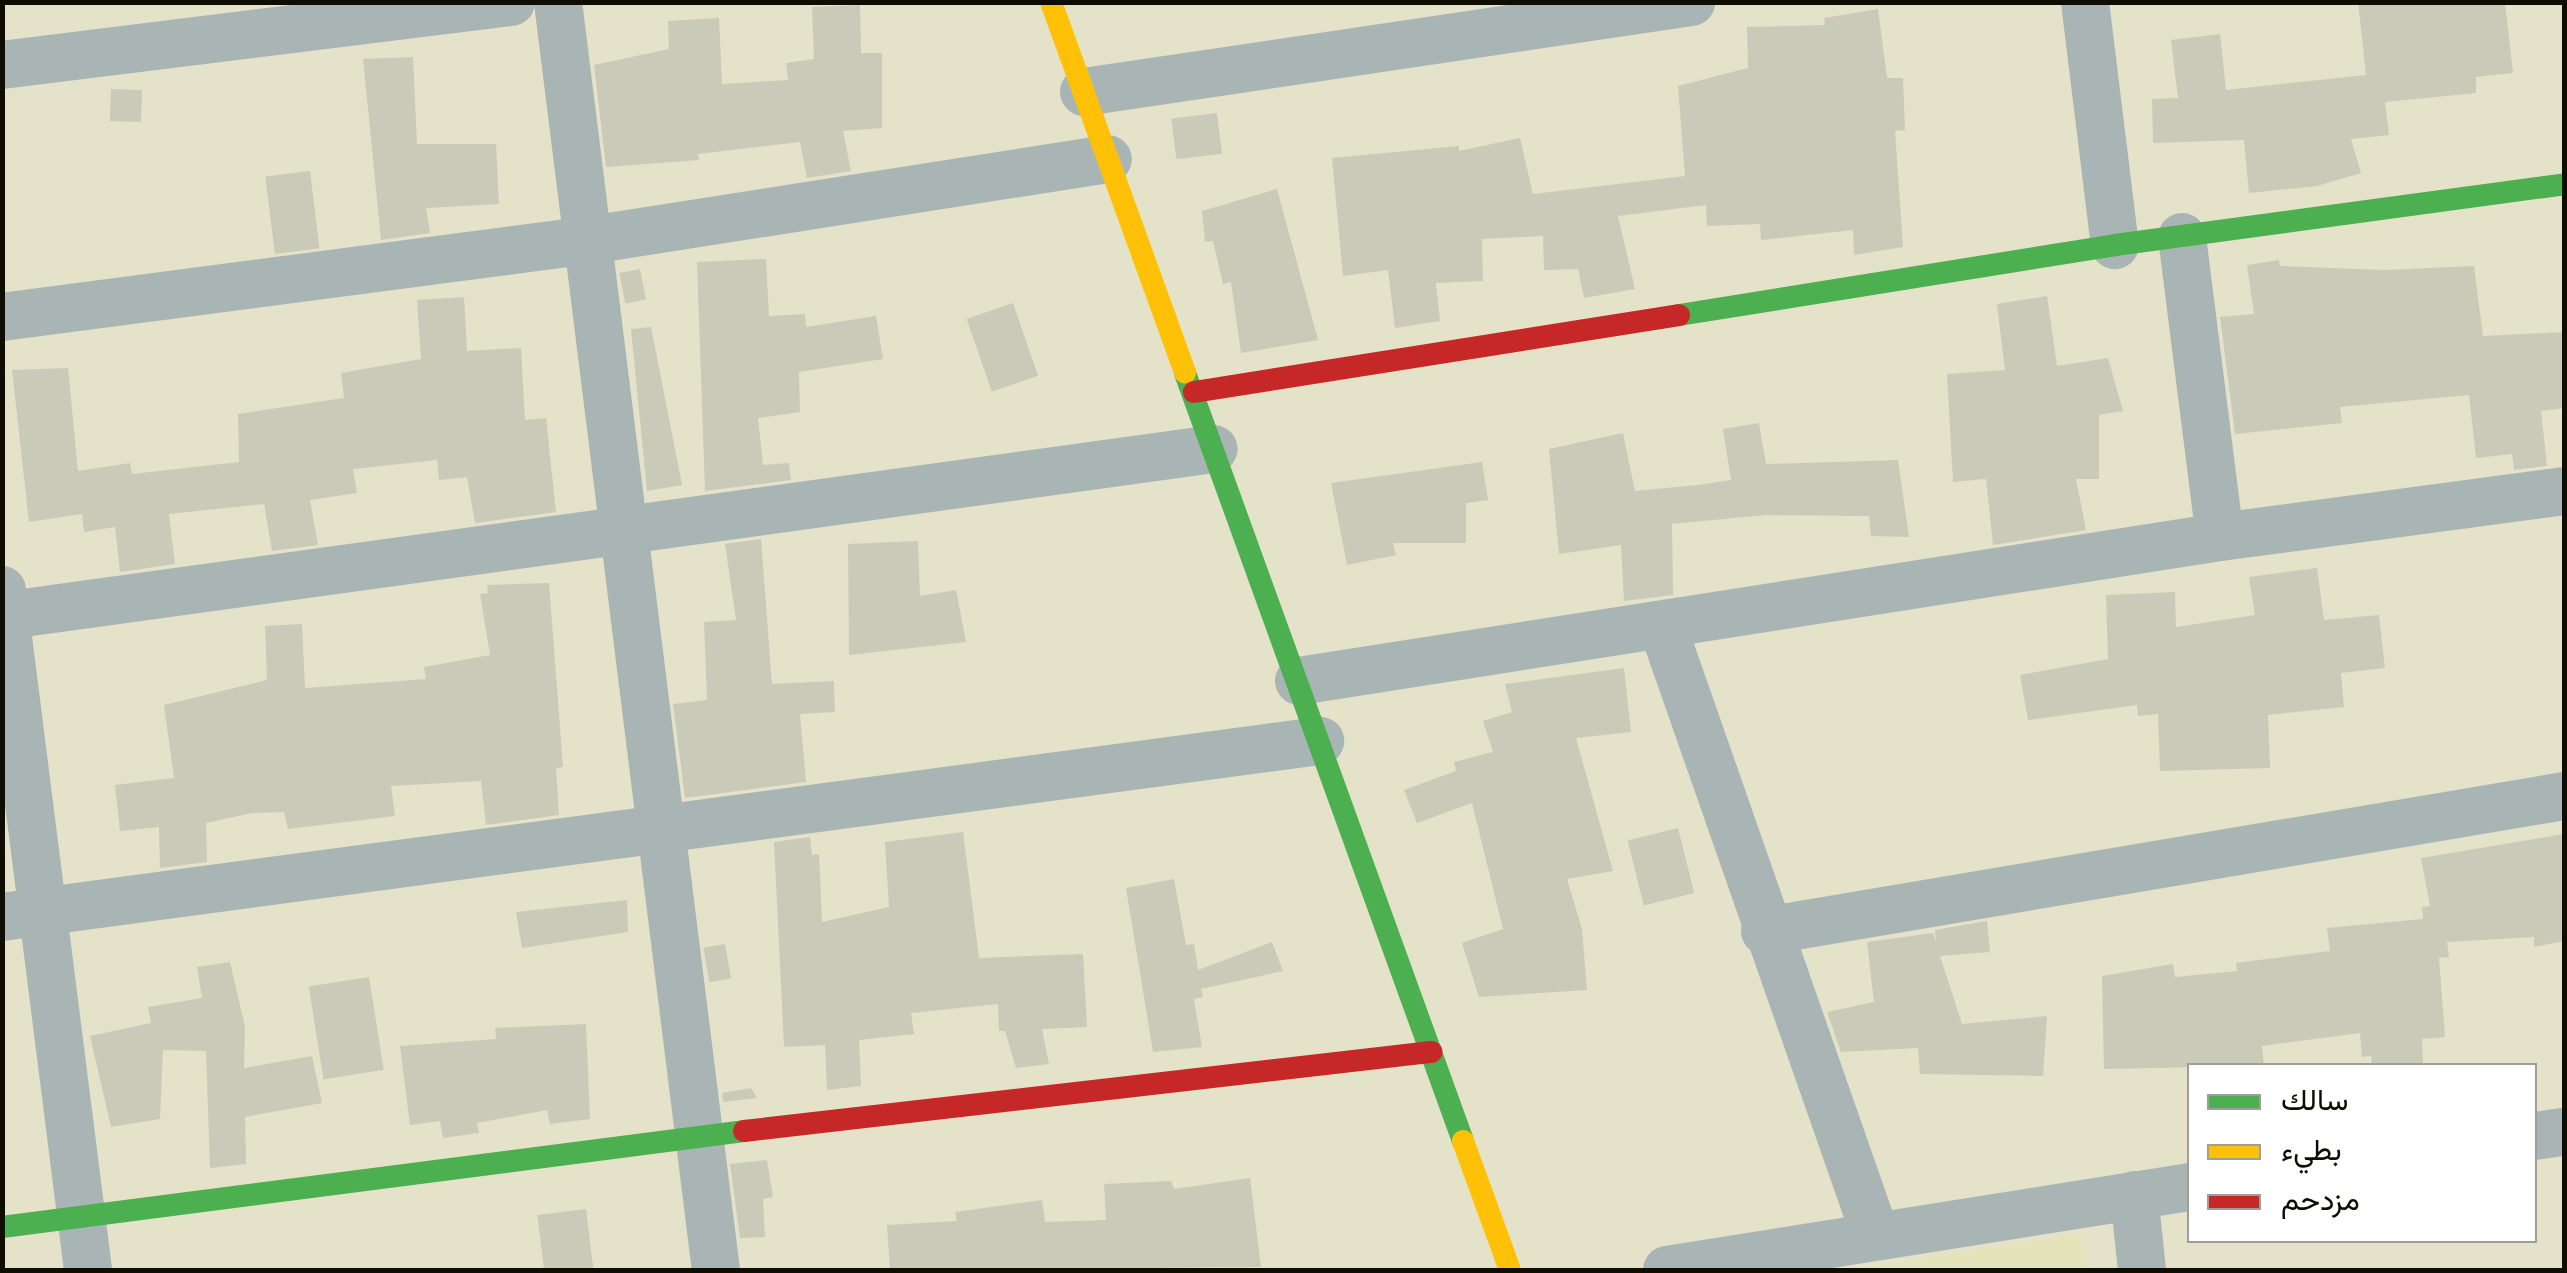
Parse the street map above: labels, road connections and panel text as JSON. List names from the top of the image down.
{
  "legend": ["سالك", "بطيء", "مزدحم"]
}
